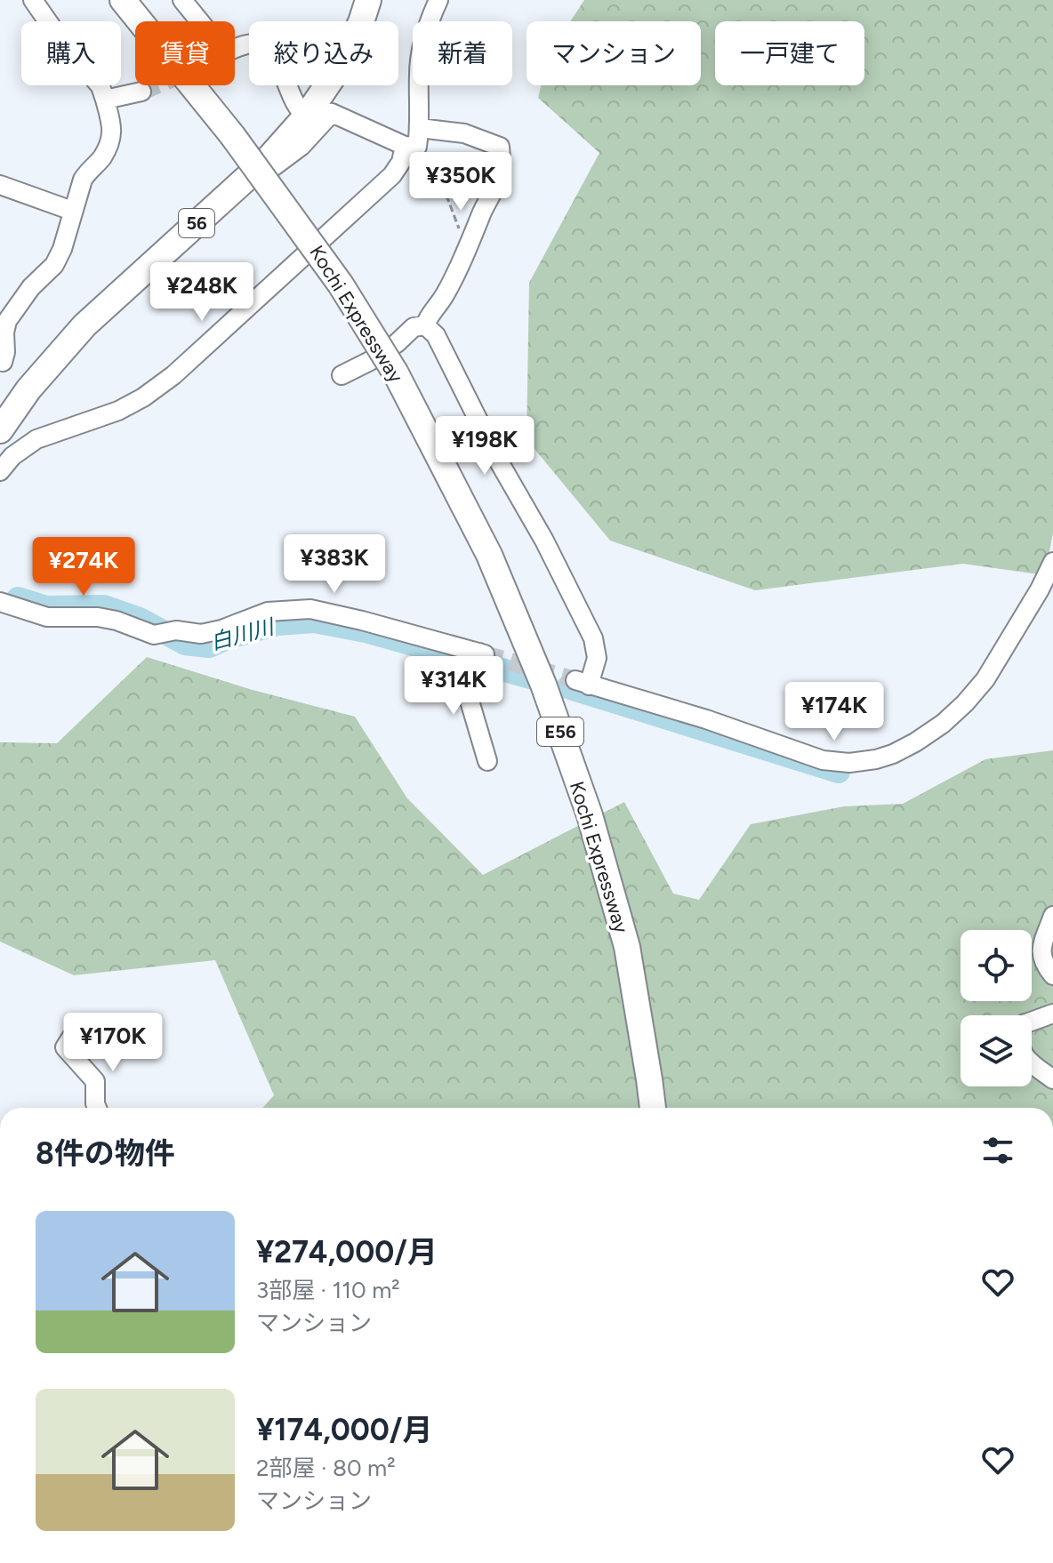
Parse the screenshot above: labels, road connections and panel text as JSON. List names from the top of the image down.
{
  "streets": {
    "highway": ["56", "Kochi Expressway", "E56"]
  },
  "water": ["白川川"],
  "page": {
    "chip": [
      "購入",
      "賃貸",
      "絞り込み",
      "新着",
      "マンション",
      "一戸建て"
    ],
    "price": [
      "¥350K",
      "¥248K",
      "¥198K",
      "¥383K",
      "¥274K",
      "¥314K",
      "¥174K",
      "¥170K"
    ],
    "heading": "8件の物件",
    "list": [
      {
        "name": "¥274,000/月",
        "note": "3部屋 · 110 m² · マンション"
      },
      {
        "name": "¥174,000/月",
        "note": "2部屋 · 80 m² · マンション"
      }
    ]
  }
}
